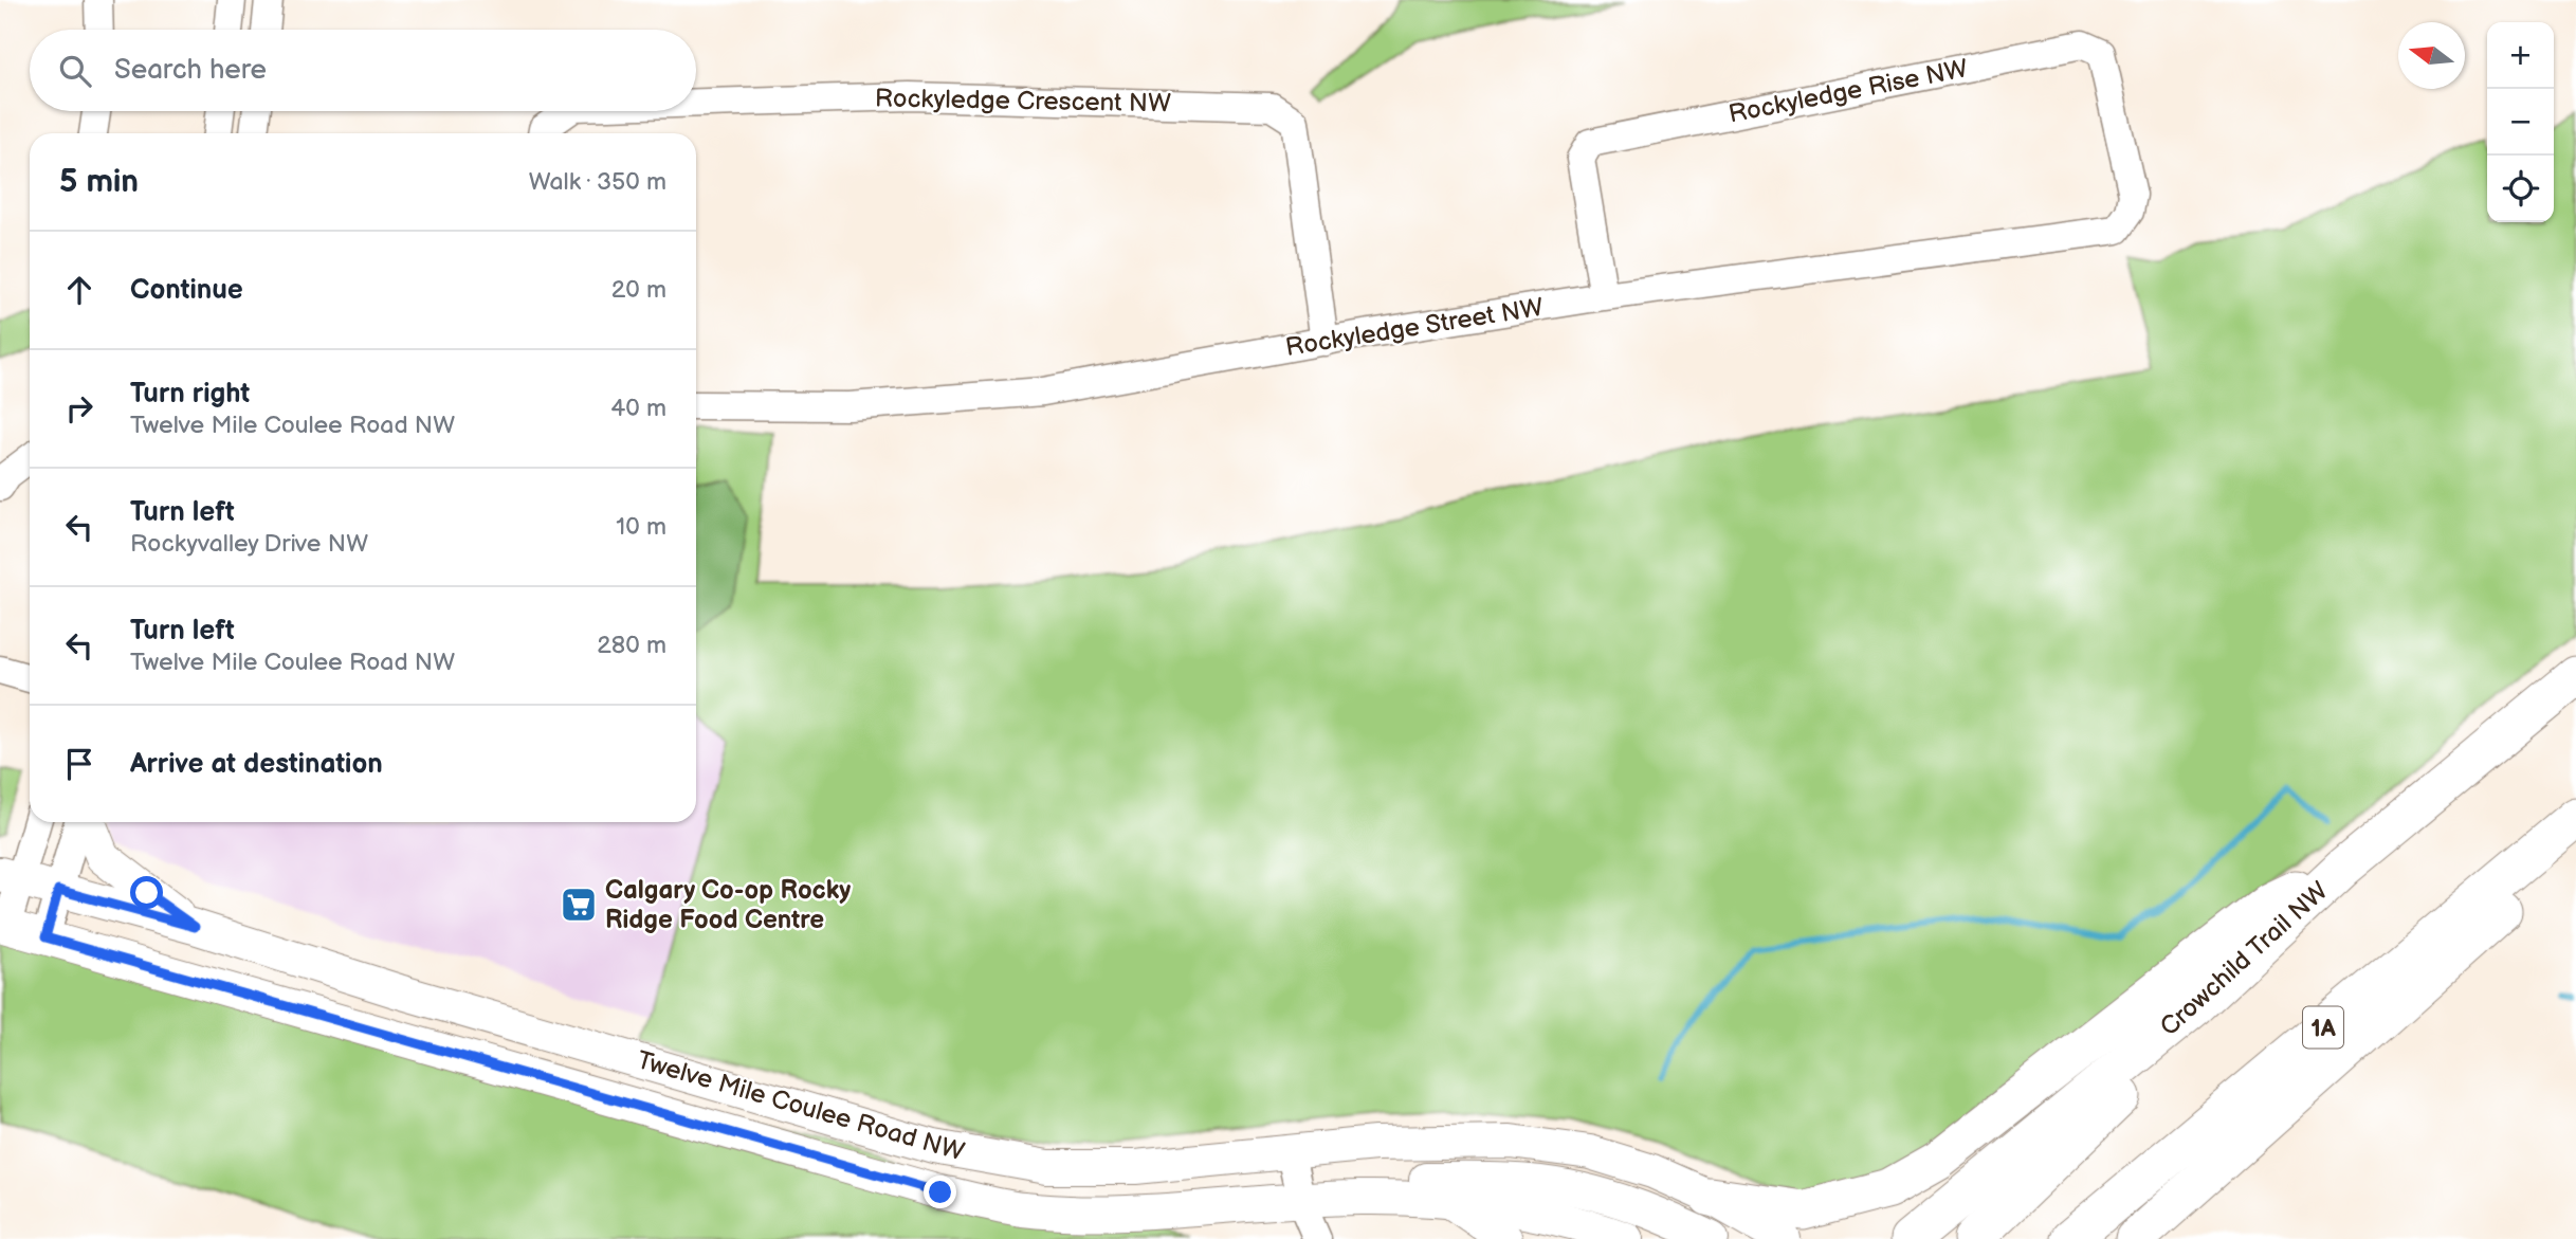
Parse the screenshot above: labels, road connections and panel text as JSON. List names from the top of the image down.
{
  "streets": {
    "highway": ["Crowchild Trail NW", "1A"],
    "main road": ["Twelve Mile Coulee Road NW"],
    "street": ["Rockyledge Rise NW", "Rockyledge Crescent NW", "Rockyledge Street NW"]
  },
  "crossings": [
    ["Rockyledge Rise NW", "Rockyledge Street NW"],
    ["Rockyledge Crescent NW", "Rockyledge Street NW"]
  ],
  "places": {
    "supermarket": ["Calgary Co-op Rocky Ridge Food Centre"]
  },
  "north": "left",
  "page": {
    "map_buttons": ["+", "−"],
    "search": "Search here",
    "heading": ["5 min", "Walk · 350 m"],
    "list": [
      ["Continue", "20 m"],
      ["Turn right", "Twelve Mile Coulee Road NW", "40 m"],
      ["Turn left", "Rockyvalley Drive NW", "10 m"],
      ["Turn left", "Twelve Mile Coulee Road NW", "280 m"],
      "Arrive at destination"
    ]
  }
}
